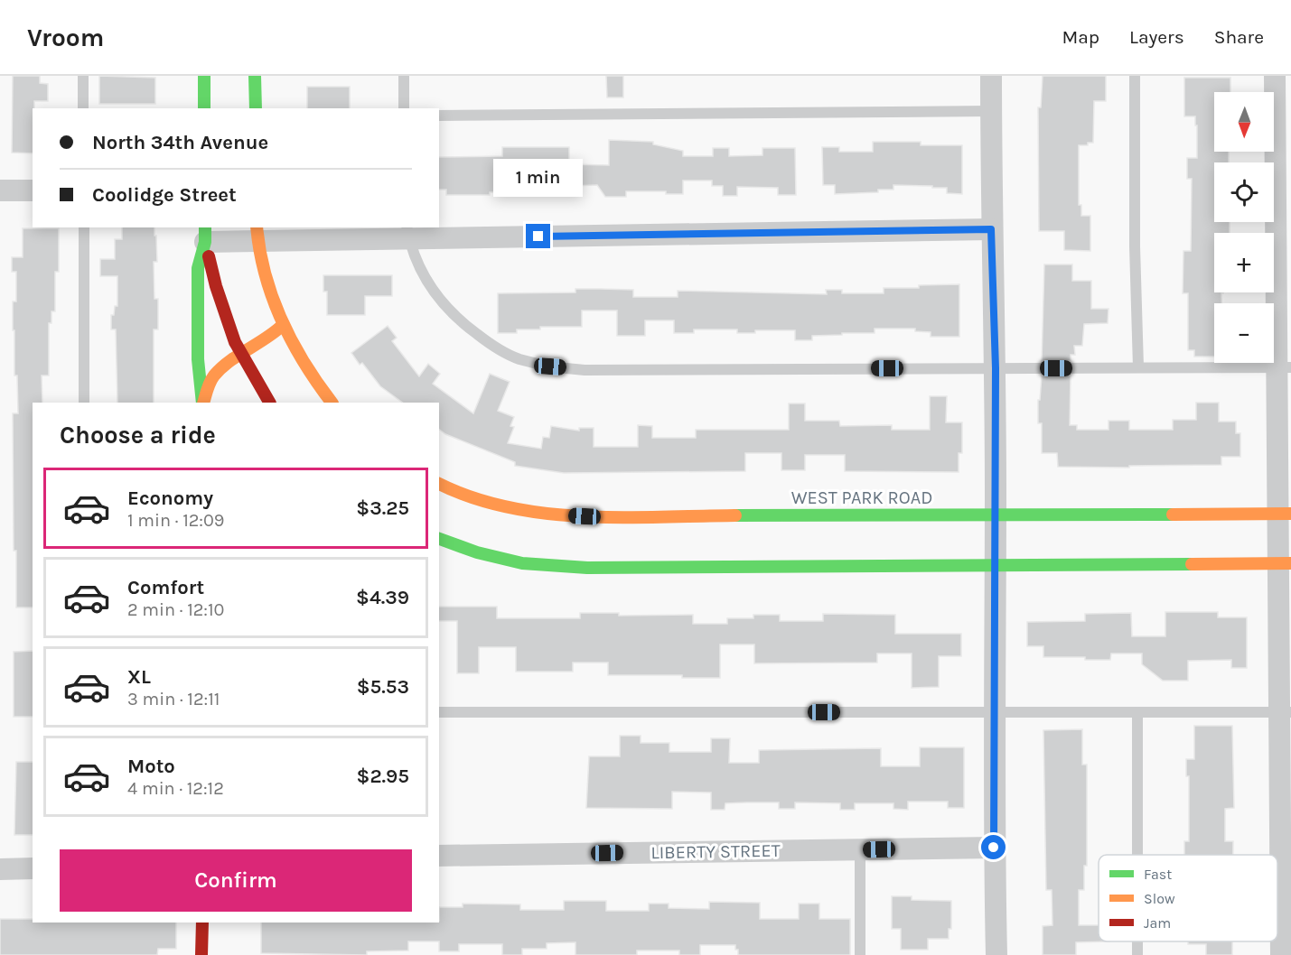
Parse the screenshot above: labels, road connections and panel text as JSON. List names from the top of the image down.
{
  "streets": {
    "street": ["WEST PARK ROAD", "LIBERTY STREET"]
  },
  "legend": ["Fast", "Slow", "Jam"],
  "north": "bottom",
  "page": {
    "header": "Vroom",
    "nav": ["Map", "Layers", "Share"],
    "map_buttons": ["+", "−"],
    "banner": ["North 34th Avenue", "Coolidge Street"],
    "bubble": "1 min",
    "heading": "Choose a ride",
    "list": [
      {
        "name": "Economy",
        "note": "1 min · 12:09",
        "value": "$3.25"
      },
      {
        "name": "Comfort",
        "note": "2 min · 12:10",
        "value": "$4.39"
      },
      {
        "name": "XL",
        "note": "3 min · 12:11",
        "value": "$5.53"
      },
      {
        "name": "Moto",
        "note": "4 min · 12:12",
        "value": "$2.95"
      }
    ],
    "buttons": "Confirm"
  }
}
